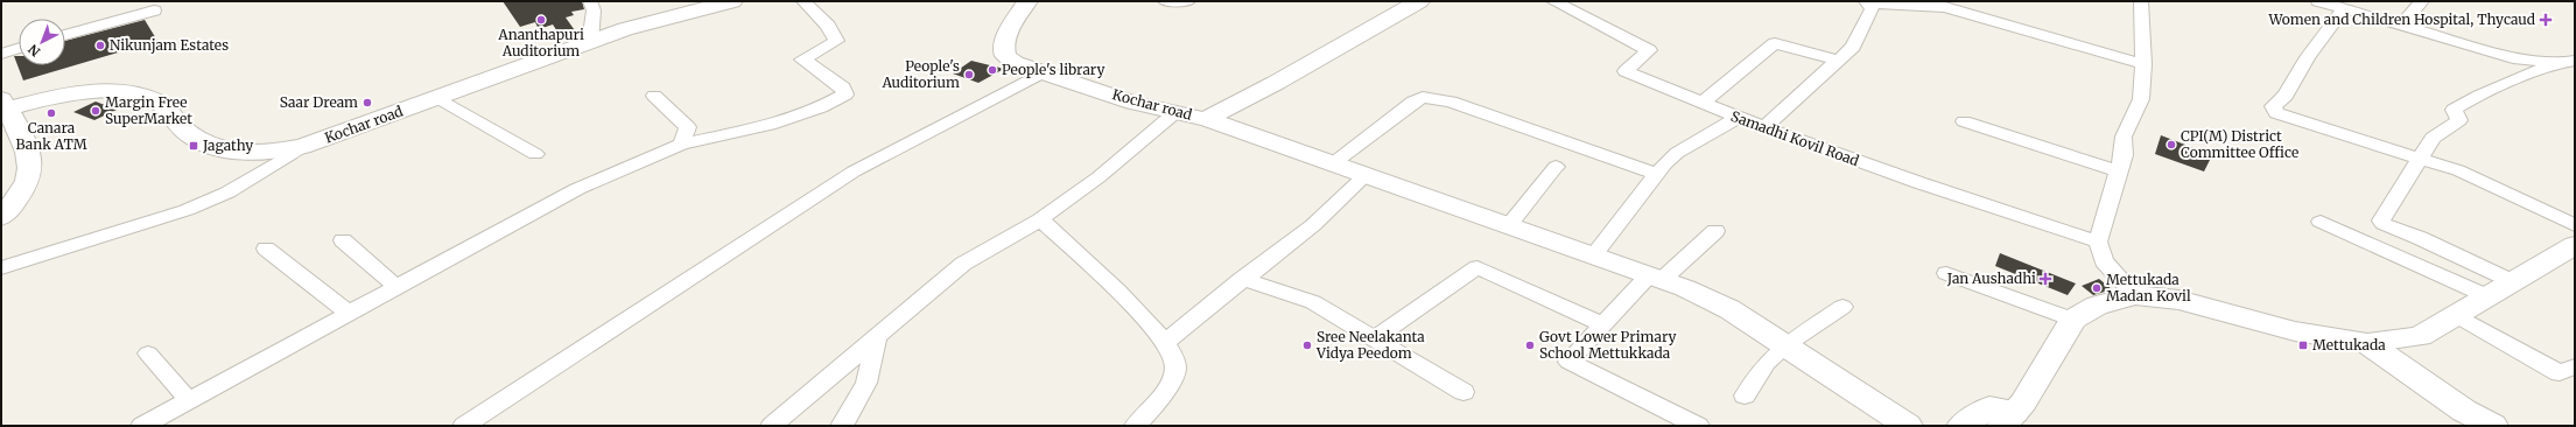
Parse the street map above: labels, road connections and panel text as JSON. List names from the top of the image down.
{
  "streets": {
    "street": ["Kochar road", "Samadhi Kovil Road"]
  },
  "places": {
    "other": [
      "Ananthapuri Auditorium",
      "Nikunjam Estates",
      "People's library",
      "People's Auditorium",
      "Saar Dream",
      "Margin Free SuperMarket",
      "Canara Bank ATM",
      "CPI(M) District Committee Office",
      "Mettukada Madan Kovil",
      "Sree Neelakanta Vidya Peedom",
      "Govt Lower Primary School Mettukkada"
    ],
    "health": ["Women and Children Hospital, Thycaud", "Jan Aushadhi"],
    "transit": ["Jagathy", "Mettukada"]
  },
  "north": "bottom left"
}
